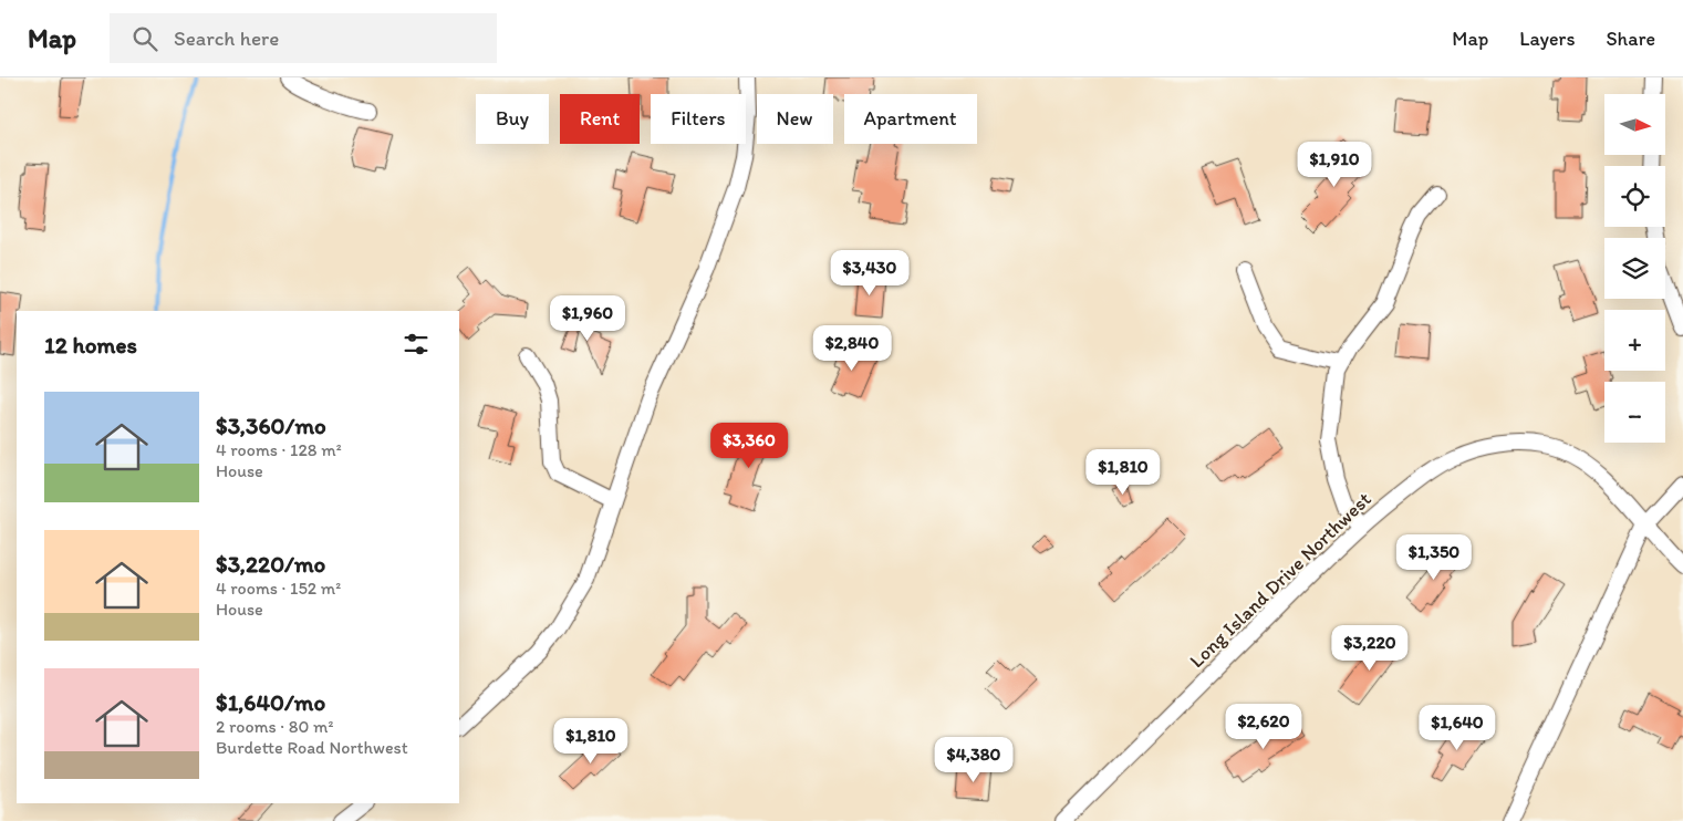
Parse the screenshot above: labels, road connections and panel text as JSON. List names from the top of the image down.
{
  "streets": {
    "street": ["Long Island Drive Northwest"]
  },
  "north": "right",
  "page": {
    "header": "Map",
    "search": "Search here",
    "nav": ["Map", "Layers", "Share"],
    "map_buttons": ["+", "−"],
    "chip": [
      "Buy",
      "Rent",
      "Filters",
      "New",
      "Apartment"
    ],
    "price": [
      "$1,910",
      "$3,430",
      "$1,960",
      "$2,840",
      "$3,360",
      "$1,810",
      "$1,350",
      "$3,220",
      "$2,620",
      "$1,640",
      "$1,810",
      "$4,380"
    ],
    "heading": "12 homes",
    "list": [
      {
        "name": "$3,360/mo",
        "note": "4 rooms · 128 m² · House"
      },
      {
        "name": "$3,220/mo",
        "note": "4 rooms · 152 m² · House"
      },
      {
        "name": "$1,640/mo",
        "note": "2 rooms · 80 m² · Burdette Road Northwest"
      }
    ]
  }
}
